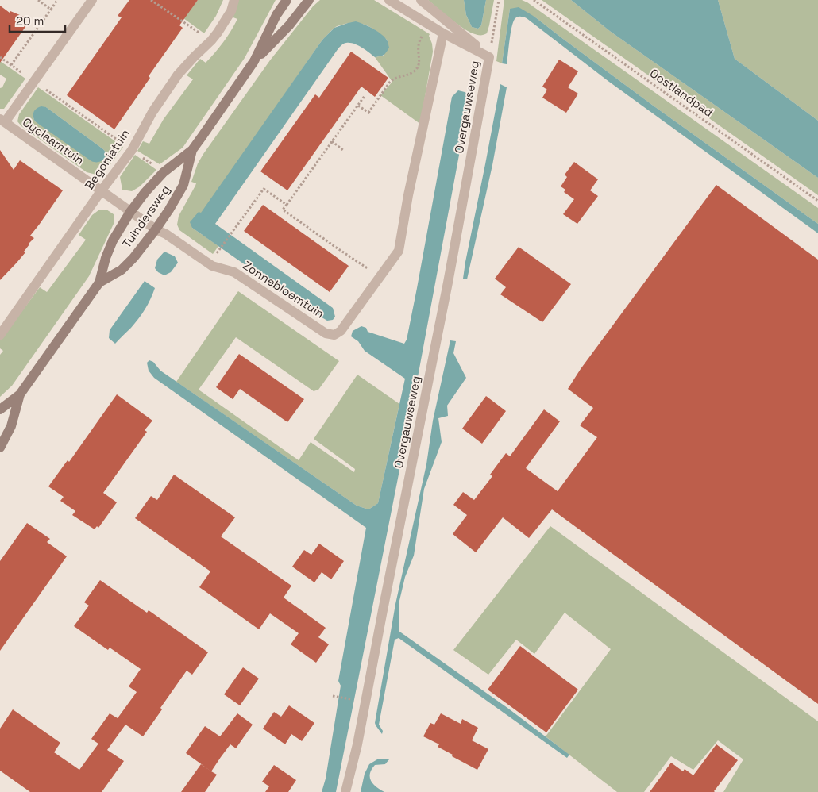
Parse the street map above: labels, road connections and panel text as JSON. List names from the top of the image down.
{
  "streets": {
    "main road": ["Tuindersweg"],
    "street": [
      "Overgauwseweg",
      "Cyclaamtuin",
      "Begoniatuin",
      "Zonnebloemtuin"
    ],
    "path": ["Oostlandpad"]
  },
  "crossings": [
    ["Overgauwseweg", "Zonnebloemtuin"],
    ["Cyclaamtuin", "Begoniatuin"],
    ["Cyclaamtuin", "Tuindersweg"],
    ["Cyclaamtuin", "Zonnebloemtuin"],
    ["Tuindersweg", "Zonnebloemtuin"]
  ],
  "scale_bar": "20 m"
}
